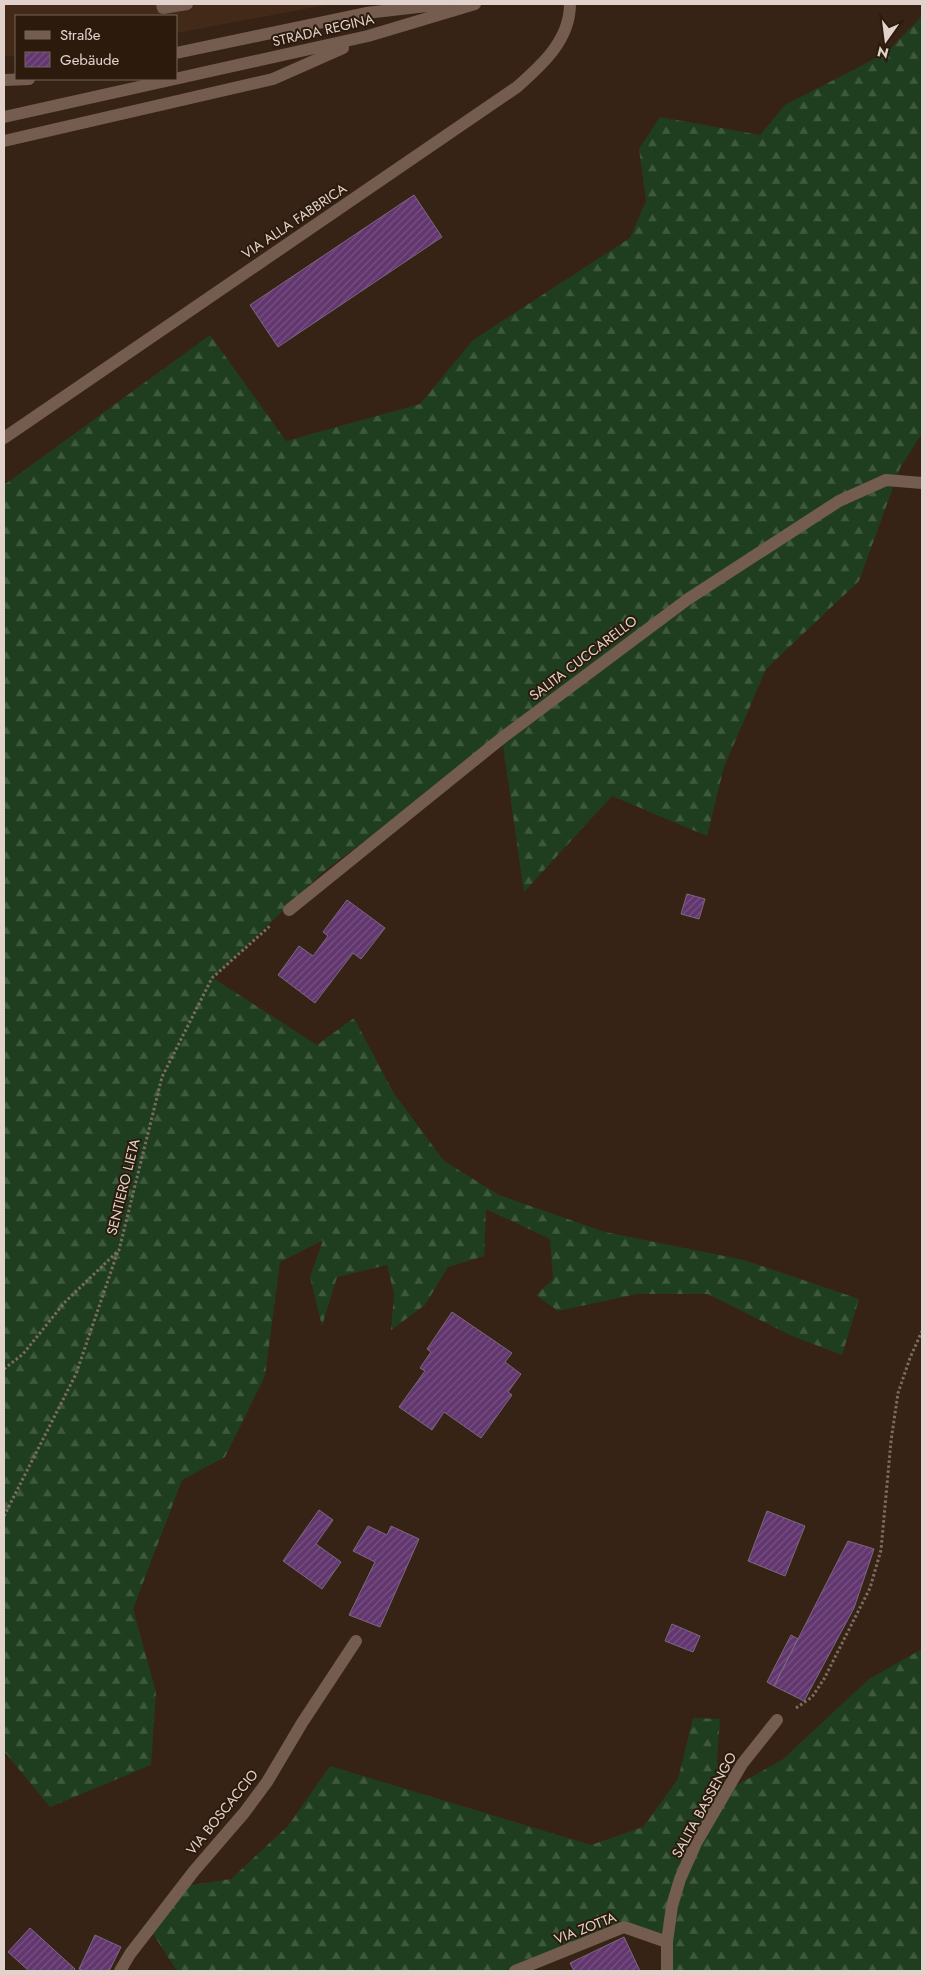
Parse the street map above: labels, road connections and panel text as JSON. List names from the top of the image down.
{
  "streets": {
    "street": [
      "STRADA REGINA",
      "VIA ALLA FABBRICA",
      "SALITA CUCCARELLO",
      "SALITA BASSENGO",
      "VIA BOSCACCIO",
      "VIA ZOTTA"
    ],
    "path": ["SENTIERO LIETA"]
  },
  "crossings": [
    ["SALITA CUCCARELLO", "SENTIERO LIETA"],
    ["SALITA BASSENGO", "VIA ZOTTA"]
  ],
  "legend": ["Straße", "Gebäude"],
  "north": "bottom"
}
